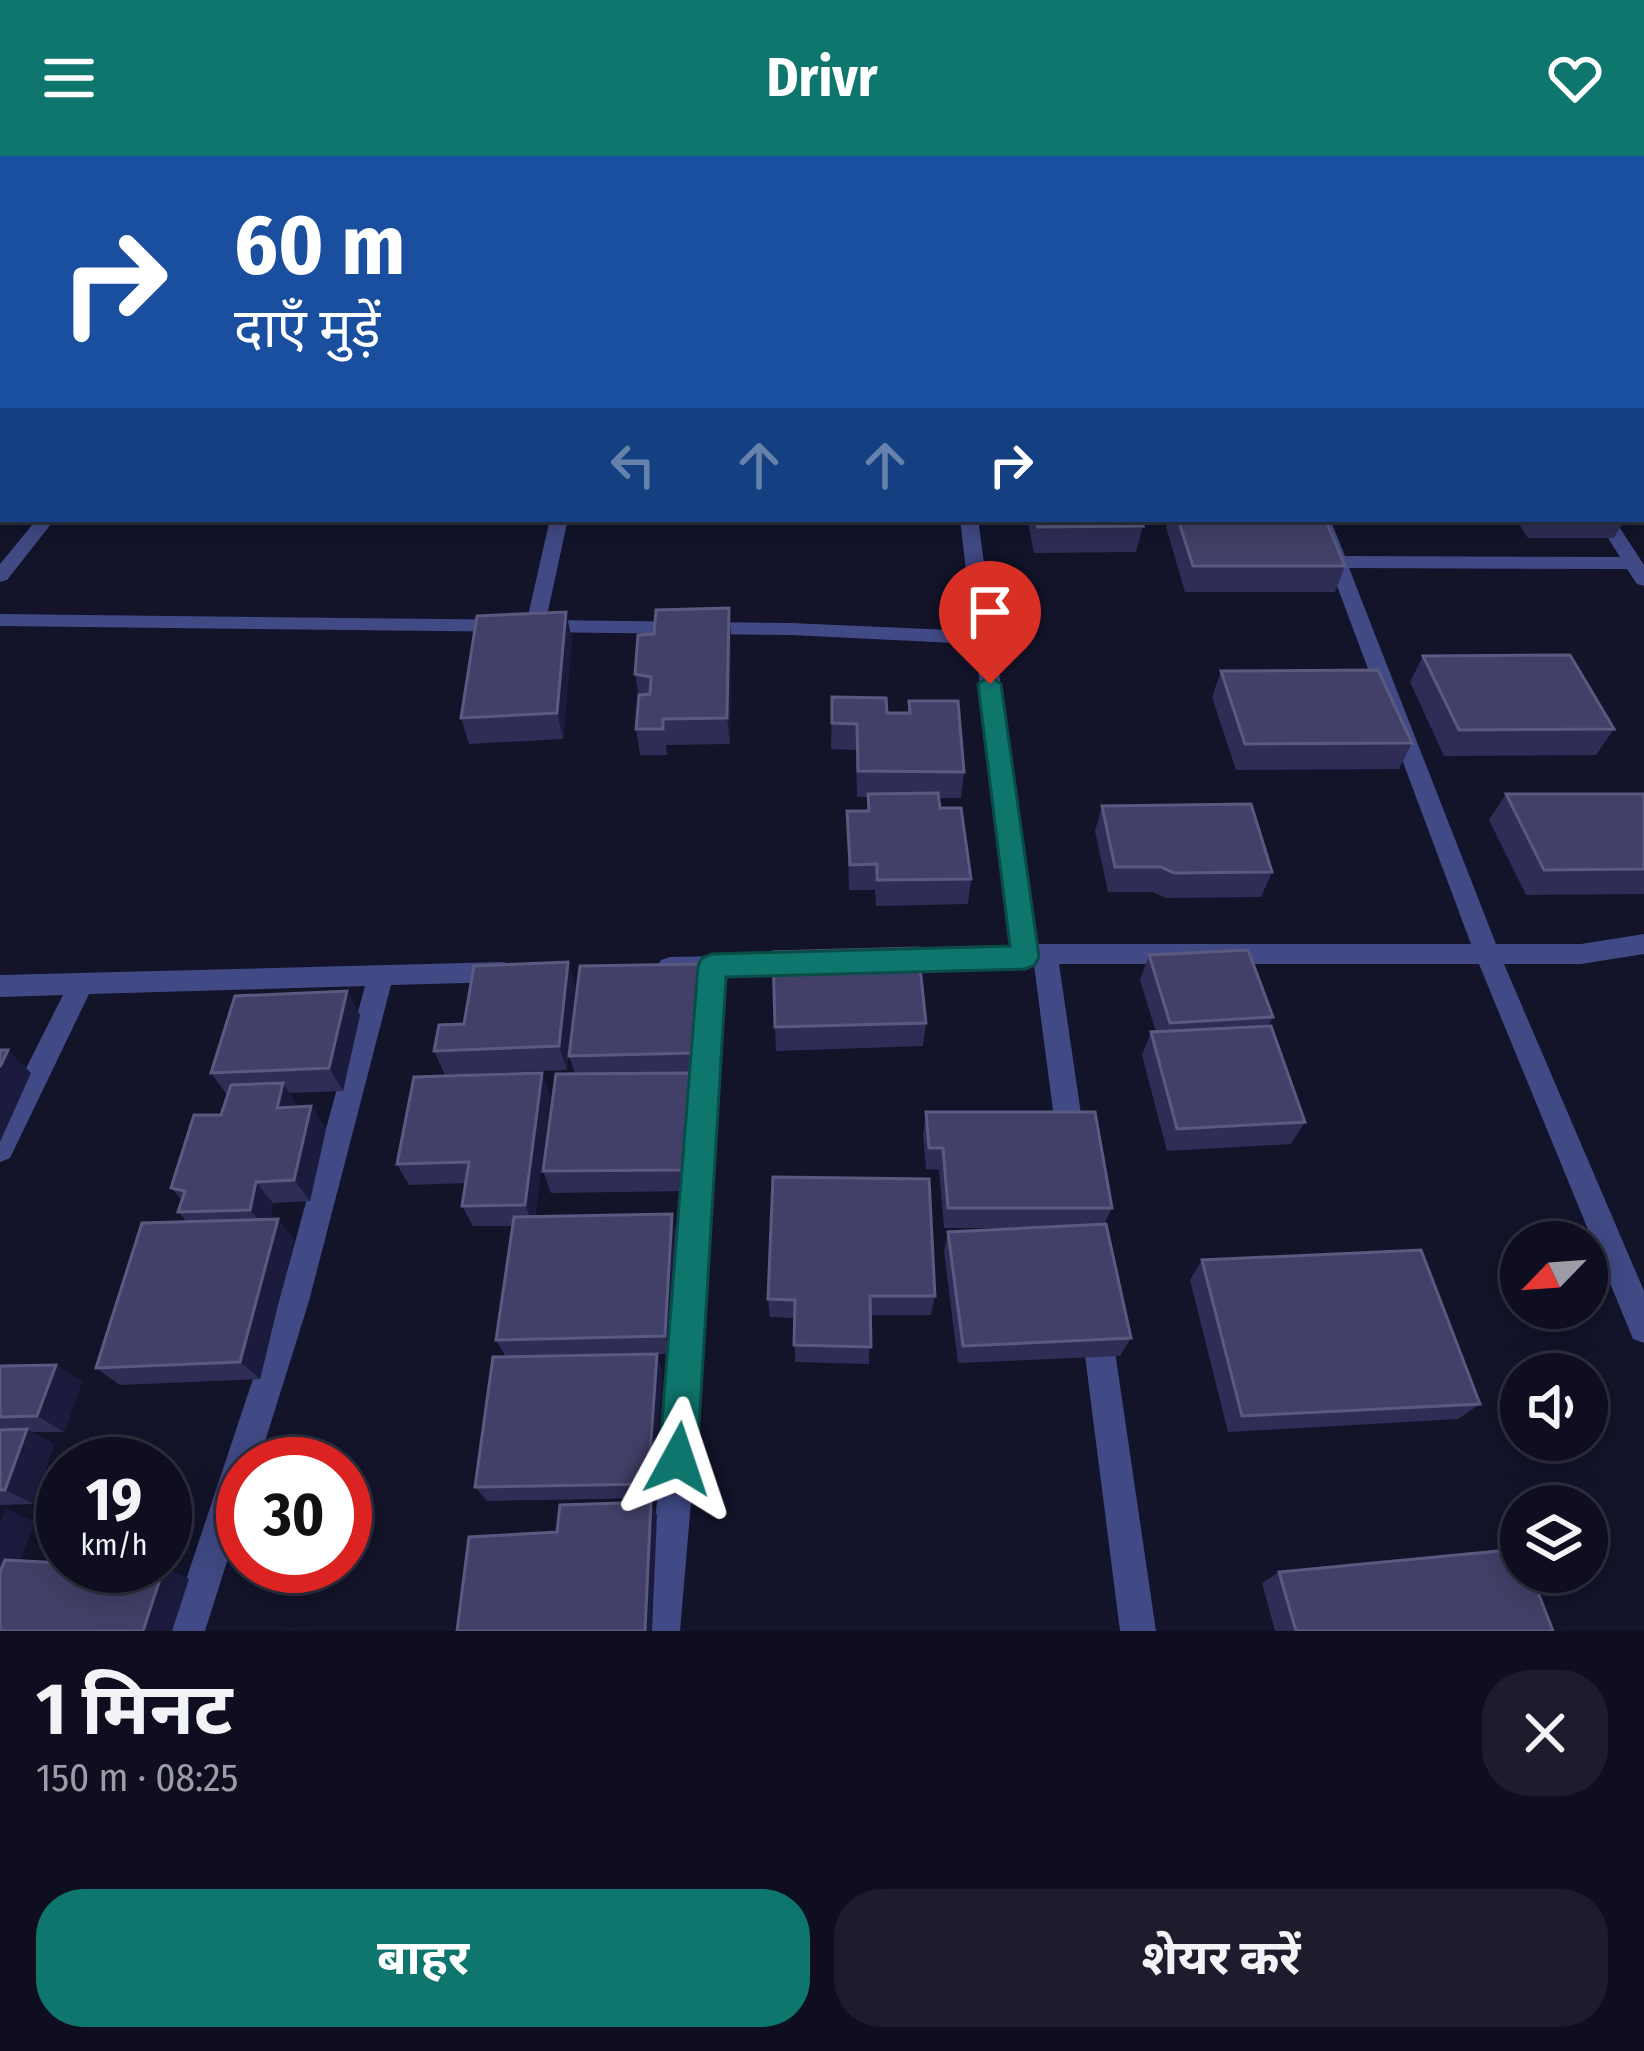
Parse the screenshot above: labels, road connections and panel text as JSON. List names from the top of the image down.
{
  "north": "bottom left",
  "page": {
    "header": "Drivr",
    "turn": ["60 m", "दाएँ मुड़ें"],
    "speed": "19 km/h",
    "limit": "30",
    "heading": ["1 मिनट", "150 m · 08:25"],
    "buttons": ["बाहर", "शेयर करें"]
  }
}
